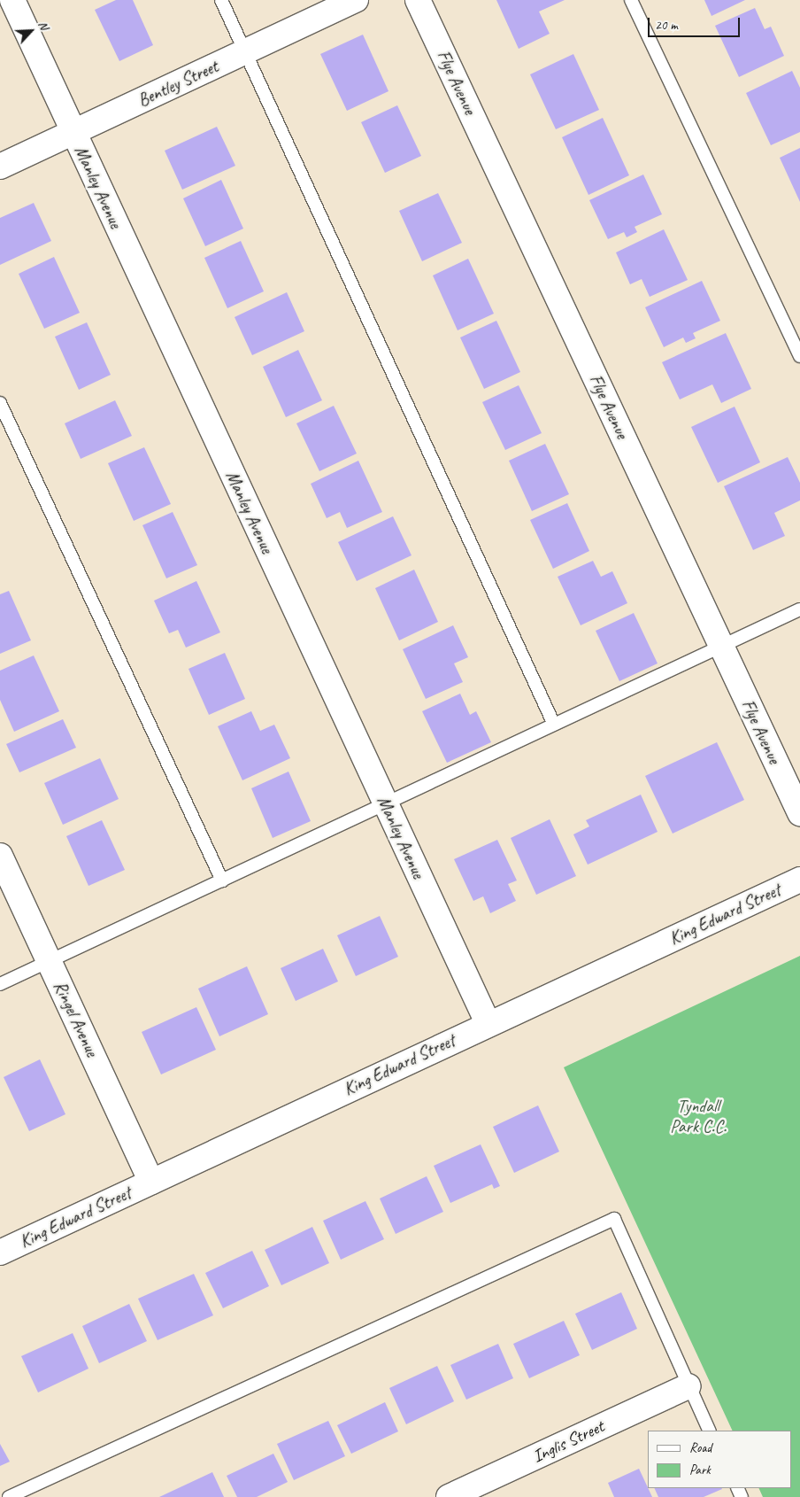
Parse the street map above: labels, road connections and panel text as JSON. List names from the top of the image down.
{
  "streets": {
    "street": [
      "Flye Avenue",
      "Bentley Street",
      "Manley Avenue",
      "King Edward Street",
      "Ringel Avenue",
      "Inglis Street"
    ]
  },
  "crossings": [
    ["Bentley Street", "Manley Avenue"],
    ["Manley Avenue", "King Edward Street"],
    ["King Edward Street", "Ringel Avenue"]
  ],
  "parks": ["Tyndall Park C.C."],
  "legend": ["Road", "Park"],
  "scale_bar": "20 m",
  "north": "top right"
}
